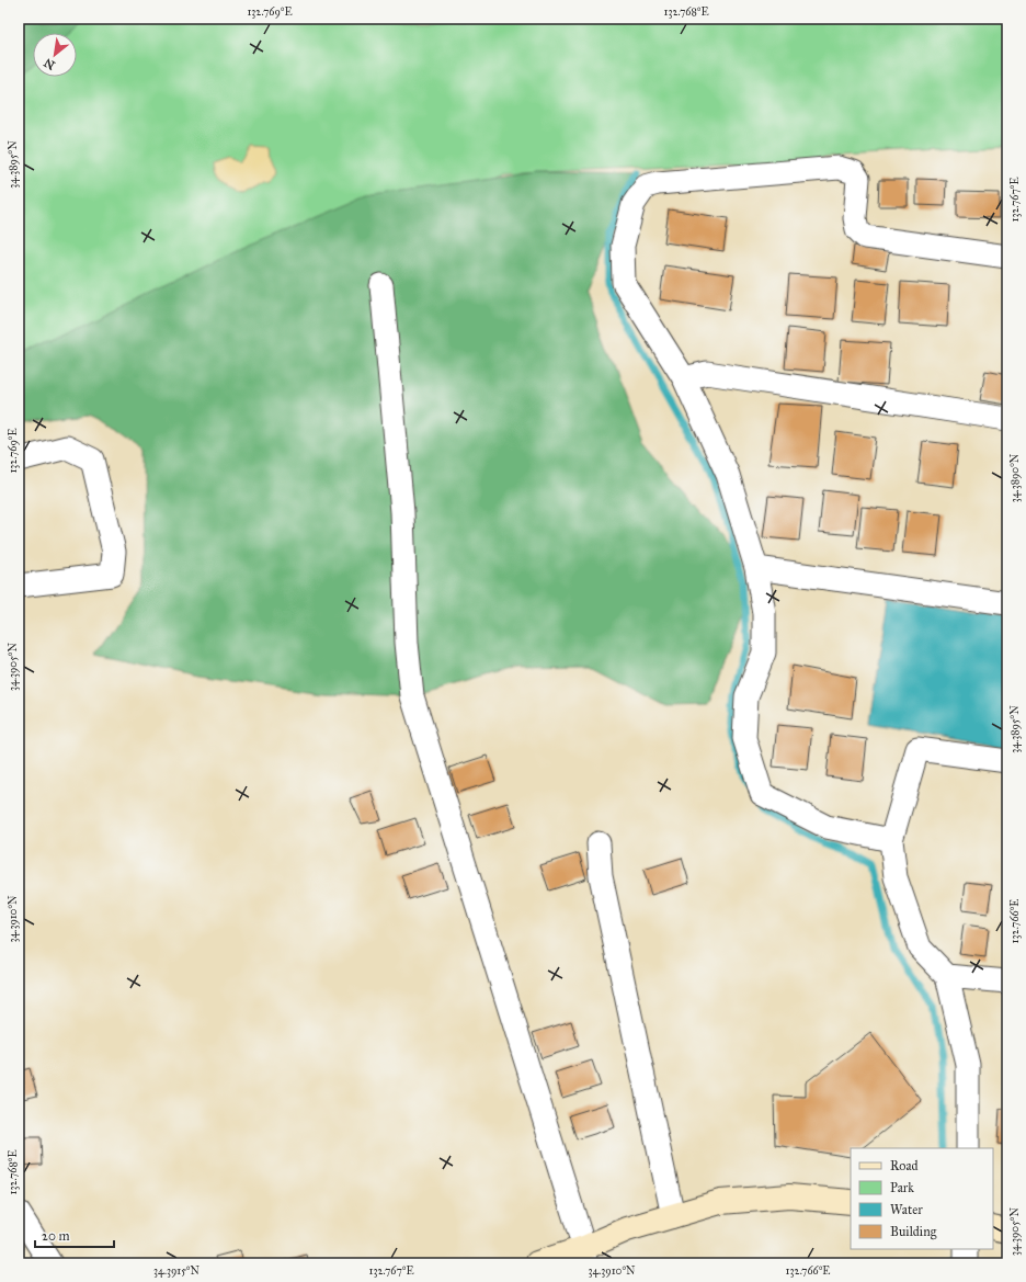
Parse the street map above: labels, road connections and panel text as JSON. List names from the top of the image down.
{
  "legend": [
    "Road",
    "Park",
    "Water",
    "Building"
  ],
  "scale_bar": "20 m",
  "north": "bottom left",
  "coordinates": [
    "132.769°E",
    "132.768°E",
    "34.3895°N",
    "132.767°E",
    "34.3890°N",
    "34.3905°N",
    "34.3910°N",
    "132.766°E",
    "34.3915°N"
  ]
}
